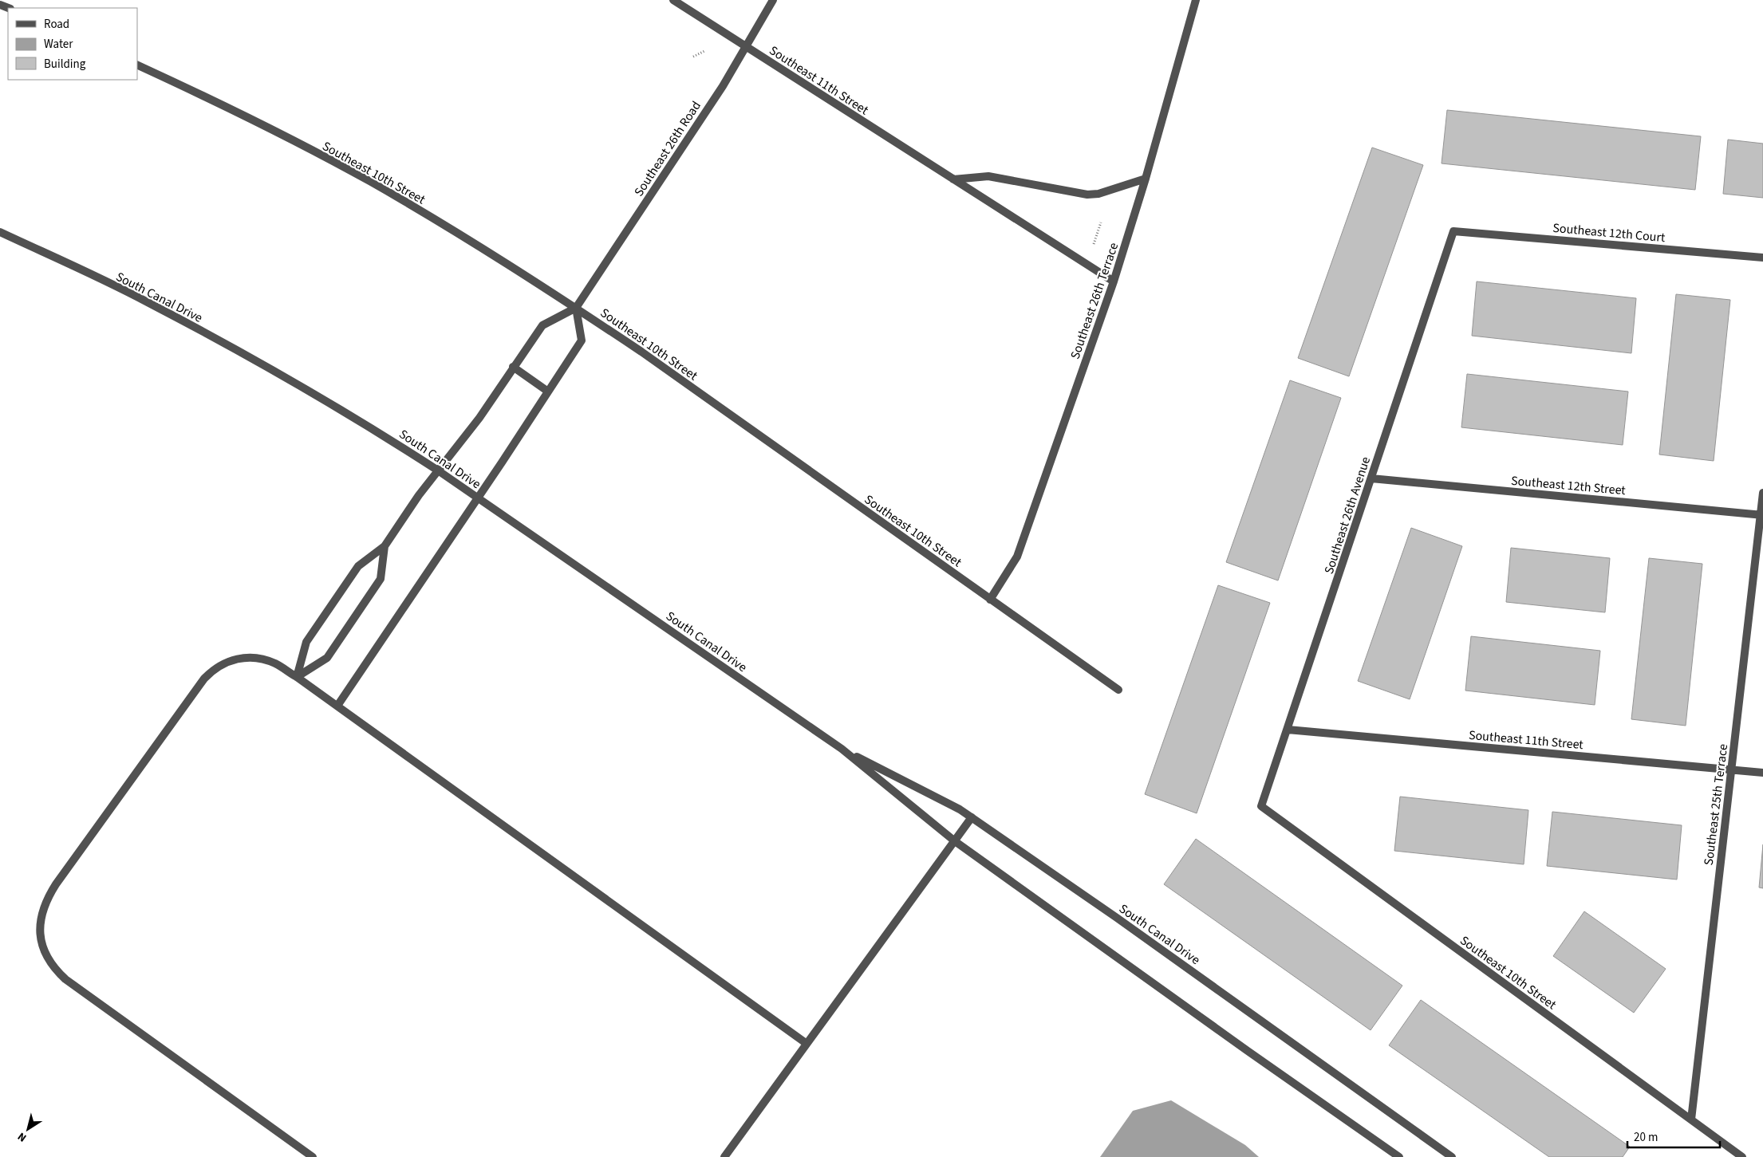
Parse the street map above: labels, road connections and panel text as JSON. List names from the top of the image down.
{
  "streets": {
    "street": [
      "Southeast 11th Street",
      "Southeast 26th Road",
      "Southeast 10th Street",
      "Southeast 12th Court",
      "South Canal Drive",
      "Southeast 26th Terrace",
      "Southeast 12th Street",
      "Southeast 26th Avenue",
      "Southeast 25th Terrace"
    ]
  },
  "crossings": [
    ["Southeast 11th Street", "Southeast 26th Road"],
    ["Southeast 11th Street", "Southeast 26th Terrace"],
    ["Southeast 11th Street", "Southeast 26th Avenue"],
    ["Southeast 11th Street", "Southeast 25th Terrace"],
    ["Southeast 26th Road", "Southeast 10th Street"],
    ["Southeast 26th Road", "South Canal Drive"],
    ["Southeast 10th Street", "Southeast 26th Terrace"],
    ["Southeast 10th Street", "Southeast 26th Avenue"],
    ["Southeast 10th Street", "Southeast 25th Terrace"],
    ["Southeast 12th Court", "Southeast 26th Avenue"],
    ["Southeast 12th Street", "Southeast 26th Avenue"],
    ["Southeast 12th Street", "Southeast 25th Terrace"]
  ],
  "legend": ["Road", "Water", "Building"],
  "scale_bar": "20 m",
  "north": "bottom left"
}
